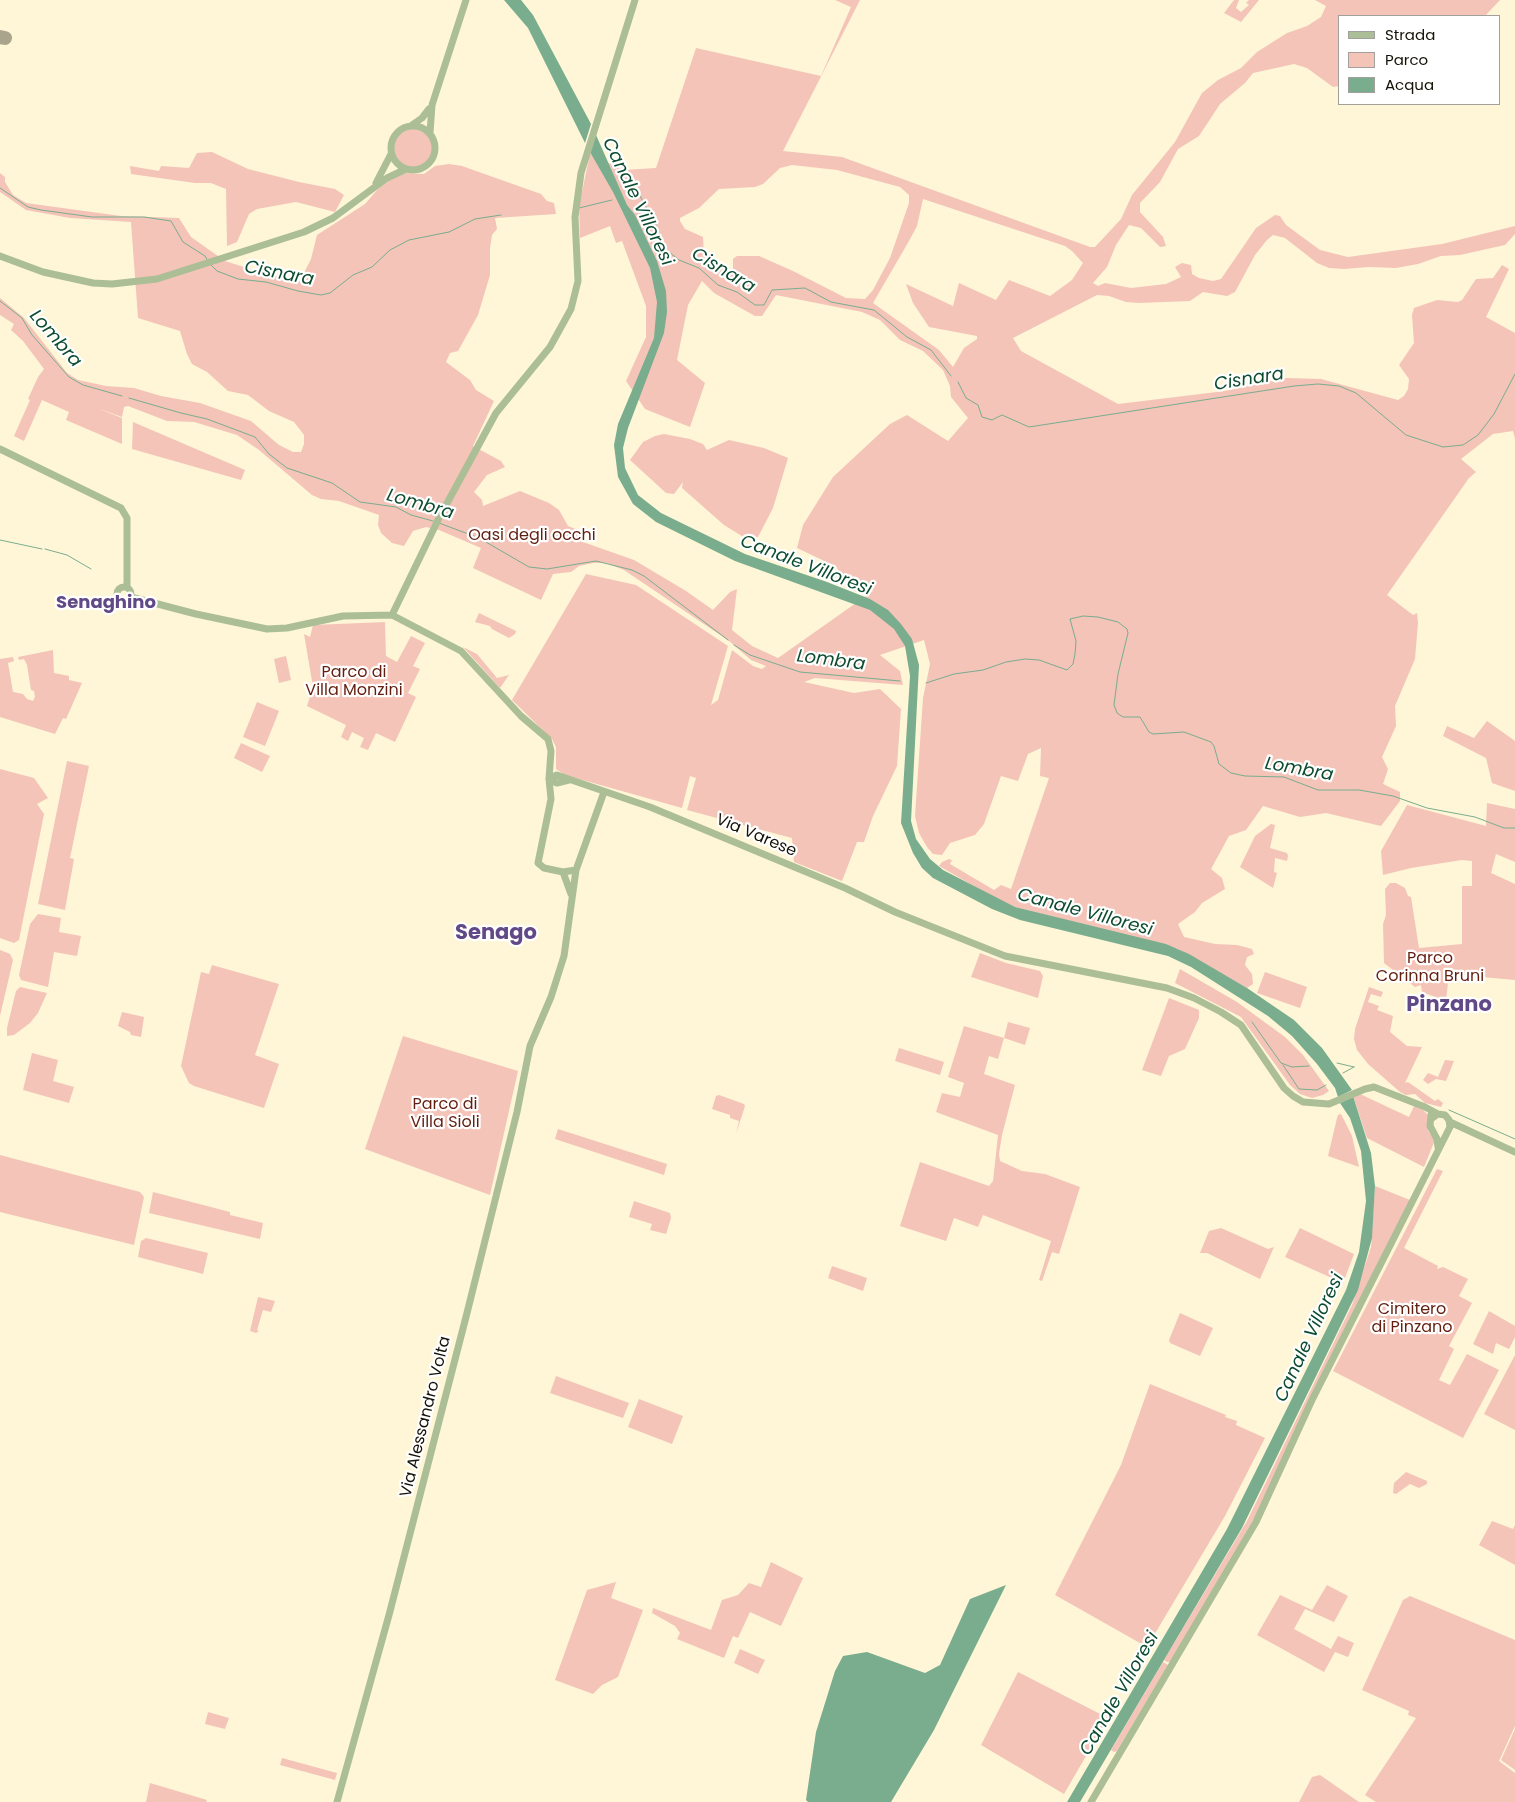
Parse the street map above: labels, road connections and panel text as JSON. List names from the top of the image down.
{
  "streets": {
    "street": ["Via Varese", "Via Alessandro Volta"]
  },
  "districts": ["Senaghino", "Senago", "Pinzano"],
  "water": ["Canale Villoresi", "Cisnara", "Lombra"],
  "parks": [
    "Oasi degli occhi",
    "Parco di Villa Monzini",
    "Parco Corinna Bruni",
    "Parco di Villa Sioli",
    "Cimitero di Pinzano"
  ],
  "legend": ["Strada", "Parco", "Acqua"]
}
